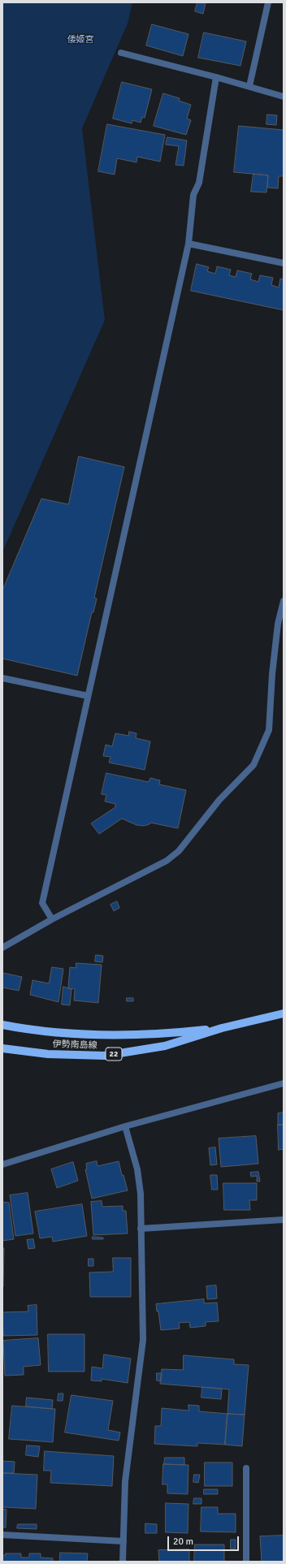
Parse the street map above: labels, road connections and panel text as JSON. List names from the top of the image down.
{
  "streets": {
    "main road": ["伊勢南島線", "22"]
  },
  "parks": ["倭姬宮"],
  "scale_bar": "20 m"
}
